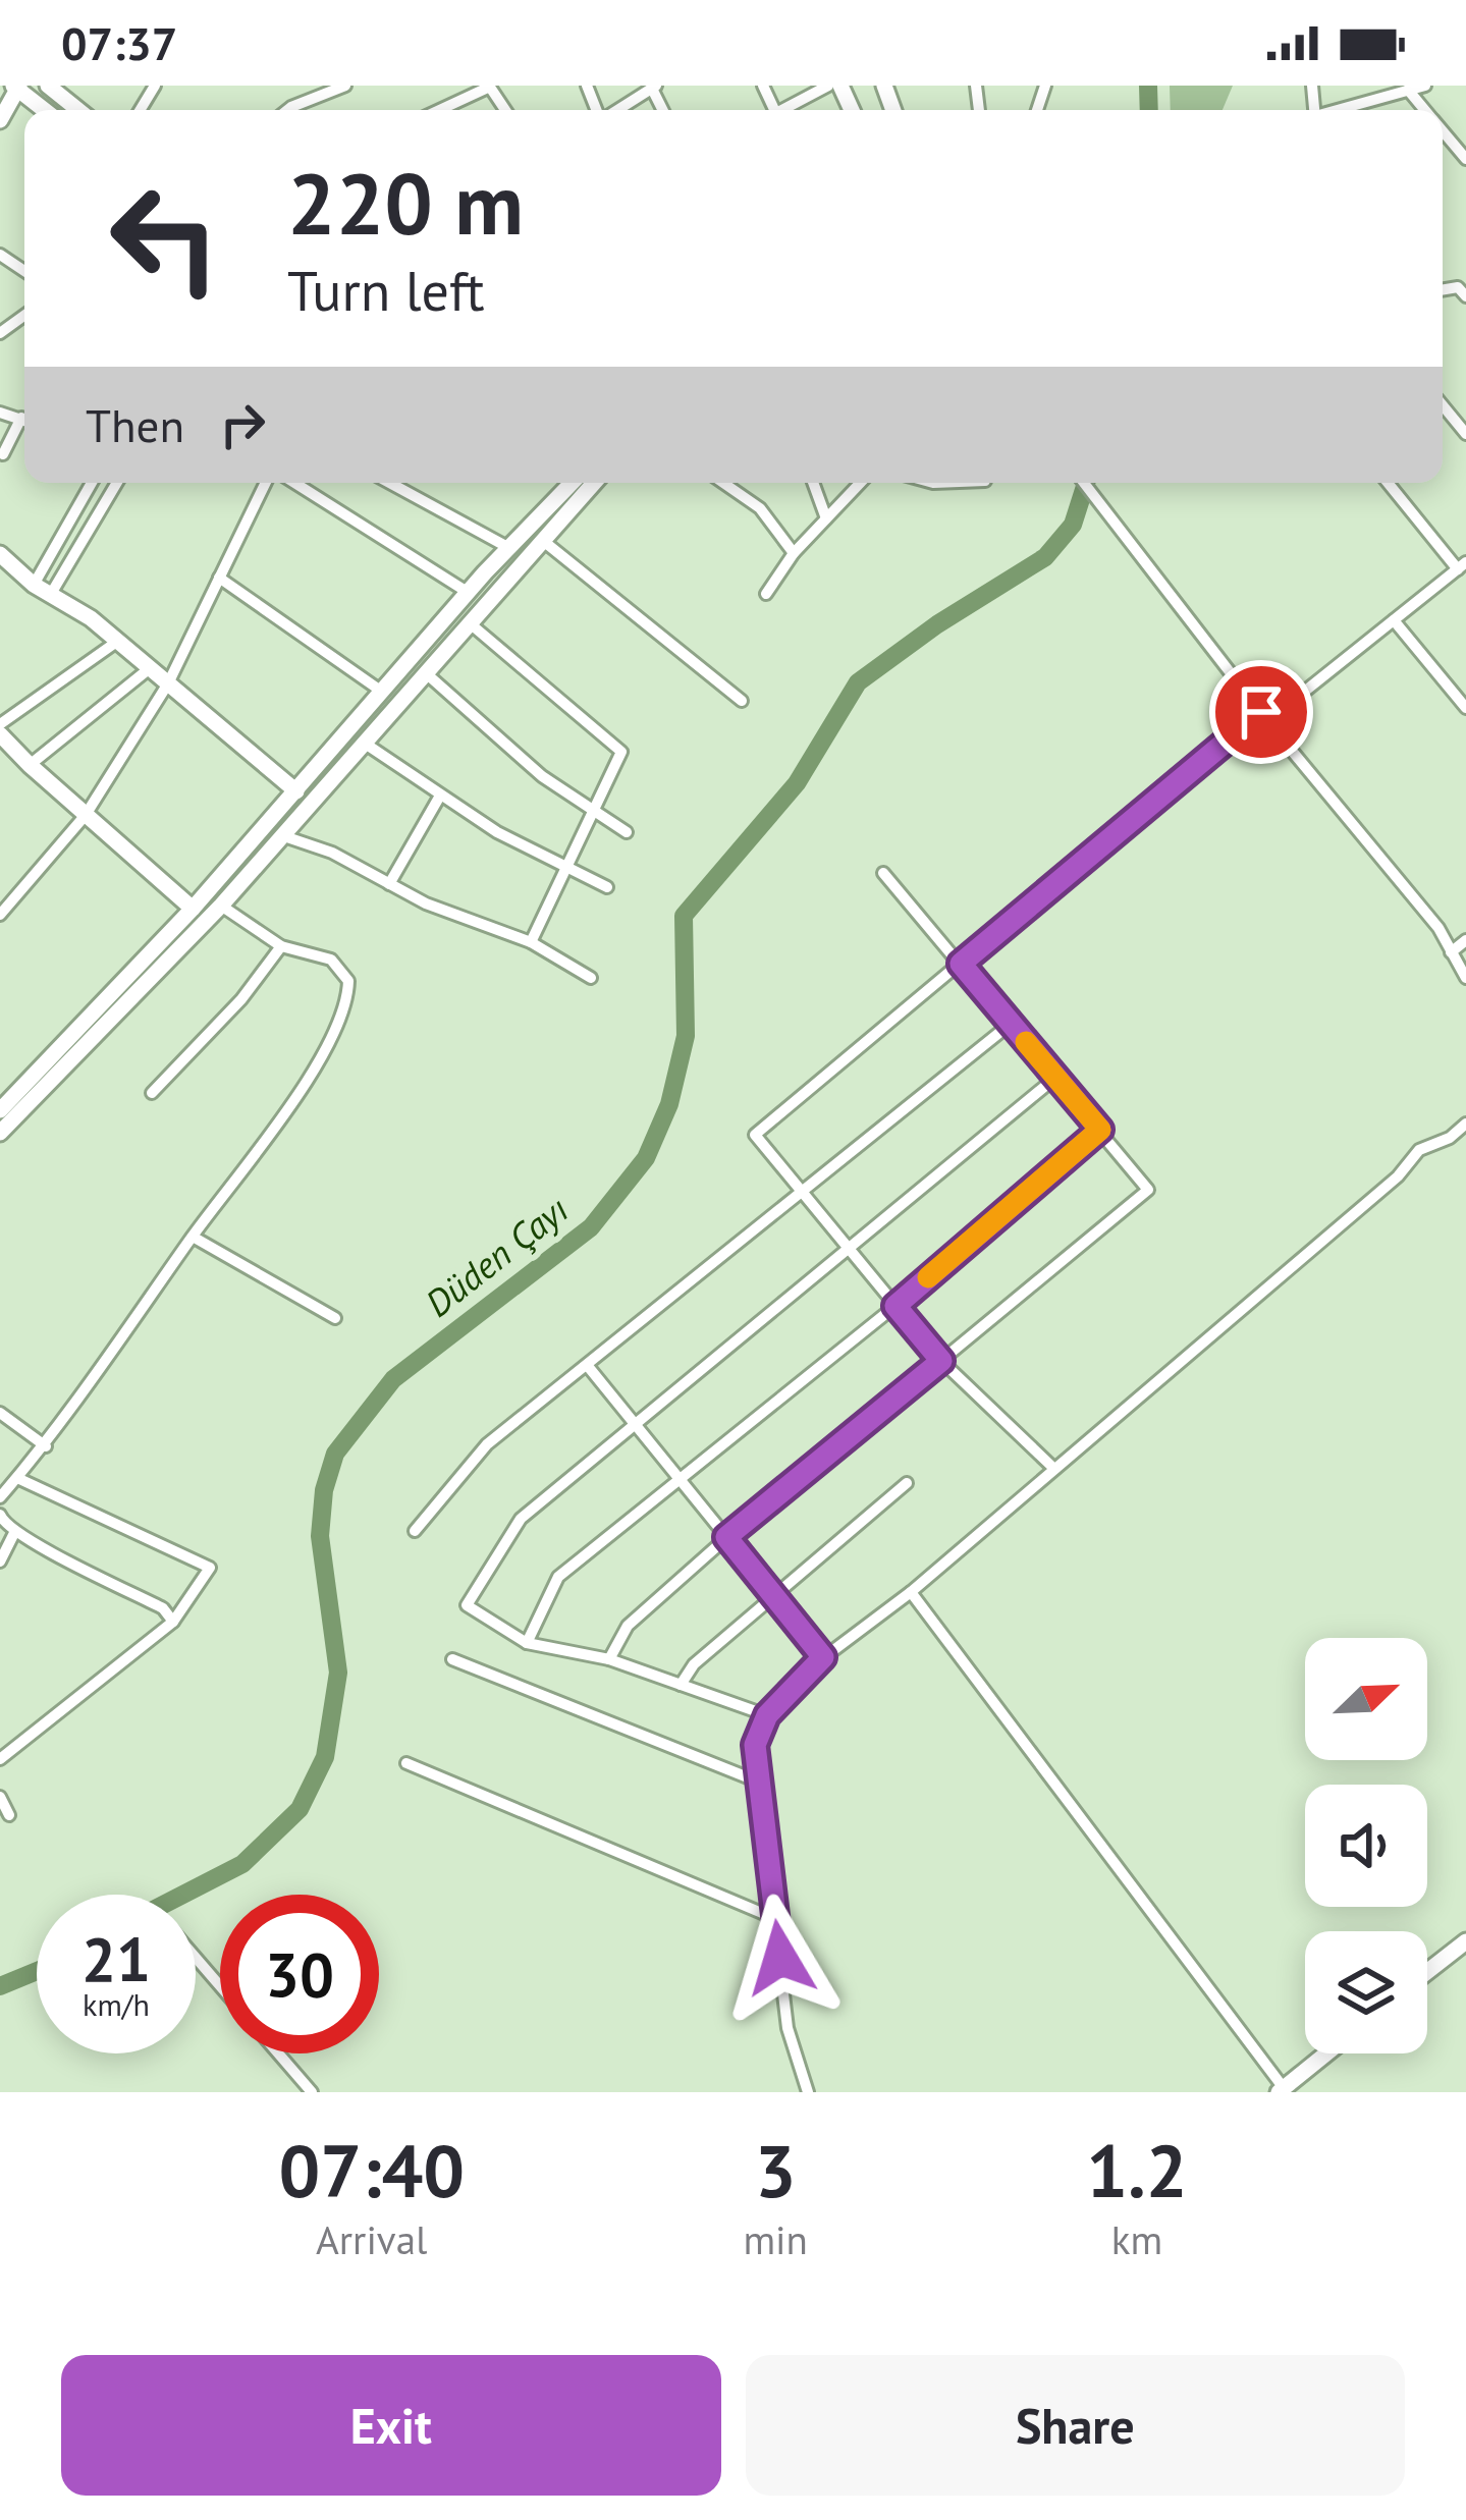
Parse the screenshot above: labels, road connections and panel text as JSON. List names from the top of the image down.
{
  "water": ["Düden Çayı"],
  "north": "top right",
  "page": {
    "status": "07:37",
    "turn": ["220 m", "Turn left"],
    "then": "Then",
    "speed": "21 km/h",
    "limit": "30",
    "eta": [
      "07:40",
      "Arrival",
      "3",
      "min",
      "1.2",
      "km"
    ],
    "buttons": ["Exit", "Share"]
  }
}
